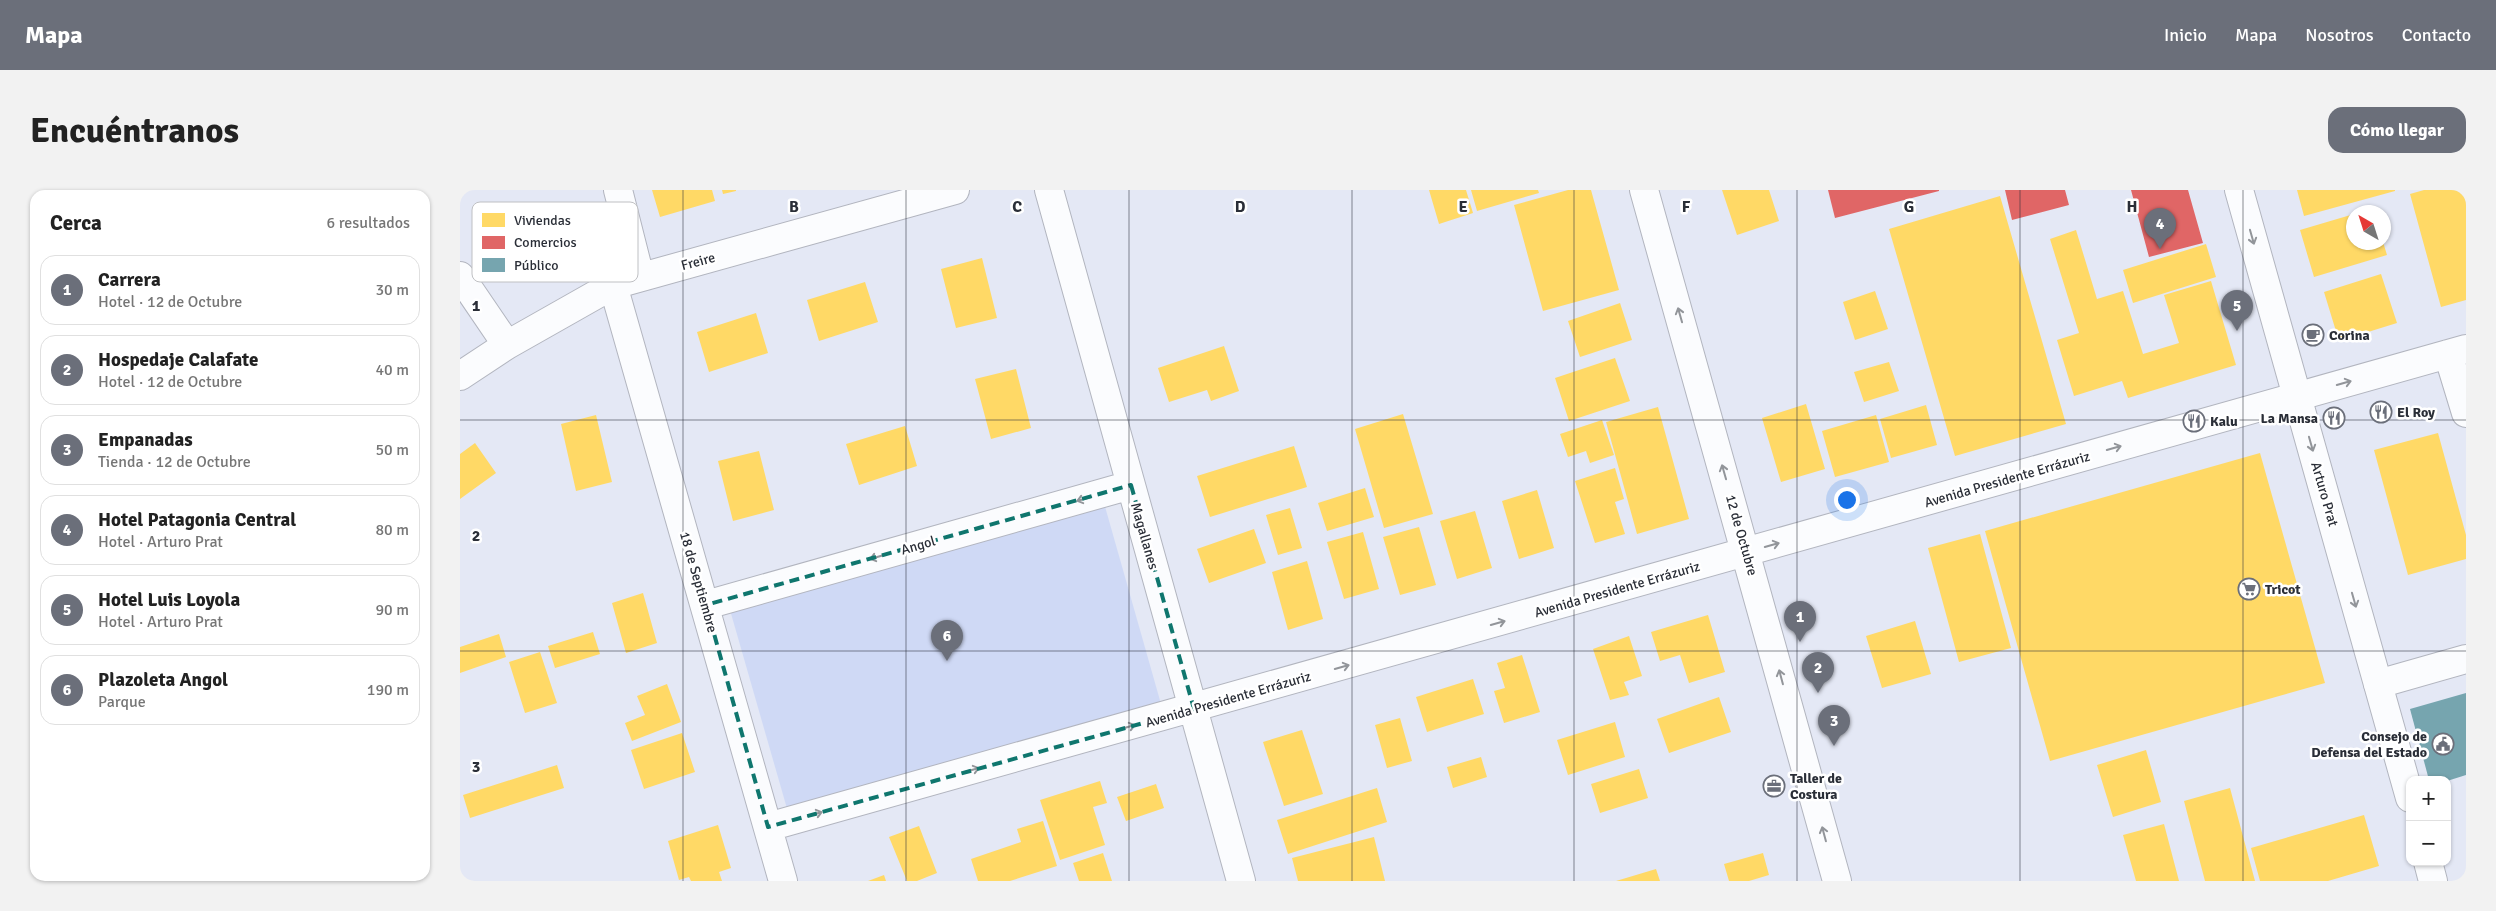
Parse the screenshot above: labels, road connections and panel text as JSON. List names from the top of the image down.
{
  "streets": {
    "street": [
      "Freire",
      "Avenida Presidente Errázuriz",
      "Arturo Prat",
      "12 de Octubre",
      "Magallanes",
      "Angol",
      "18 de Septiembre"
    ]
  },
  "crossings": [
    ["Freire", "18 de Septiembre"],
    ["Avenida Presidente Errázuriz", "Arturo Prat"],
    ["Avenida Presidente Errázuriz", "12 de Octubre"],
    ["Avenida Presidente Errázuriz", "Magallanes"],
    ["Avenida Presidente Errázuriz", "18 de Septiembre"],
    ["Magallanes", "Angol"],
    ["Angol", "18 de Septiembre"]
  ],
  "one_way": [
    "Avenida Presidente Errázuriz",
    "Arturo Prat",
    "12 de Octubre",
    "Angol"
  ],
  "places": {
    "cafe": ["Corina"],
    "restaurant": ["El Roy", "La Mansa", "Kalu"],
    "supermarket": ["Tricot"],
    "public building": ["Consejo de Defensa del Estado"],
    "office": ["Taller de Costura"]
  },
  "legend": ["Viviendas", "Comercios", "Público"],
  "north": "top left",
  "page": {
    "header": "Mapa",
    "nav": [
      "Inicio",
      "Mapa",
      "Nosotros",
      "Contacto"
    ],
    "buttons": "Cómo llegar",
    "title": "Encuéntranos",
    "heading": ["Cerca", "6 resultados"],
    "pins": [
      "4",
      "5",
      "1",
      "6",
      "2",
      "3"
    ],
    "list": [
      {
        "mark": "1",
        "name": "Carrera",
        "note": "Hotel · 12 de Octubre",
        "value": "30 m"
      },
      {
        "mark": "2",
        "name": "Hospedaje Calafate",
        "note": "Hotel · 12 de Octubre",
        "value": "40 m"
      },
      {
        "mark": "3",
        "name": "Empanadas",
        "note": "Tienda · 12 de Octubre",
        "value": "50 m"
      },
      {
        "mark": "4",
        "name": "Hotel Patagonia Central",
        "note": "Hotel · Arturo Prat",
        "value": "80 m"
      },
      {
        "mark": "5",
        "name": "Hotel Luis Loyola",
        "note": "Hotel · Arturo Prat",
        "value": "90 m"
      },
      {
        "mark": "6",
        "name": "Plazoleta Angol",
        "note": "Parque",
        "value": "190 m"
      }
    ],
    "map_buttons": ["+", "−"]
  },
  "grid": {
    "columns": [
      "B",
      "C",
      "D",
      "E",
      "F",
      "G",
      "H"
    ],
    "rows": ["1", "2", "3"]
  }
}
